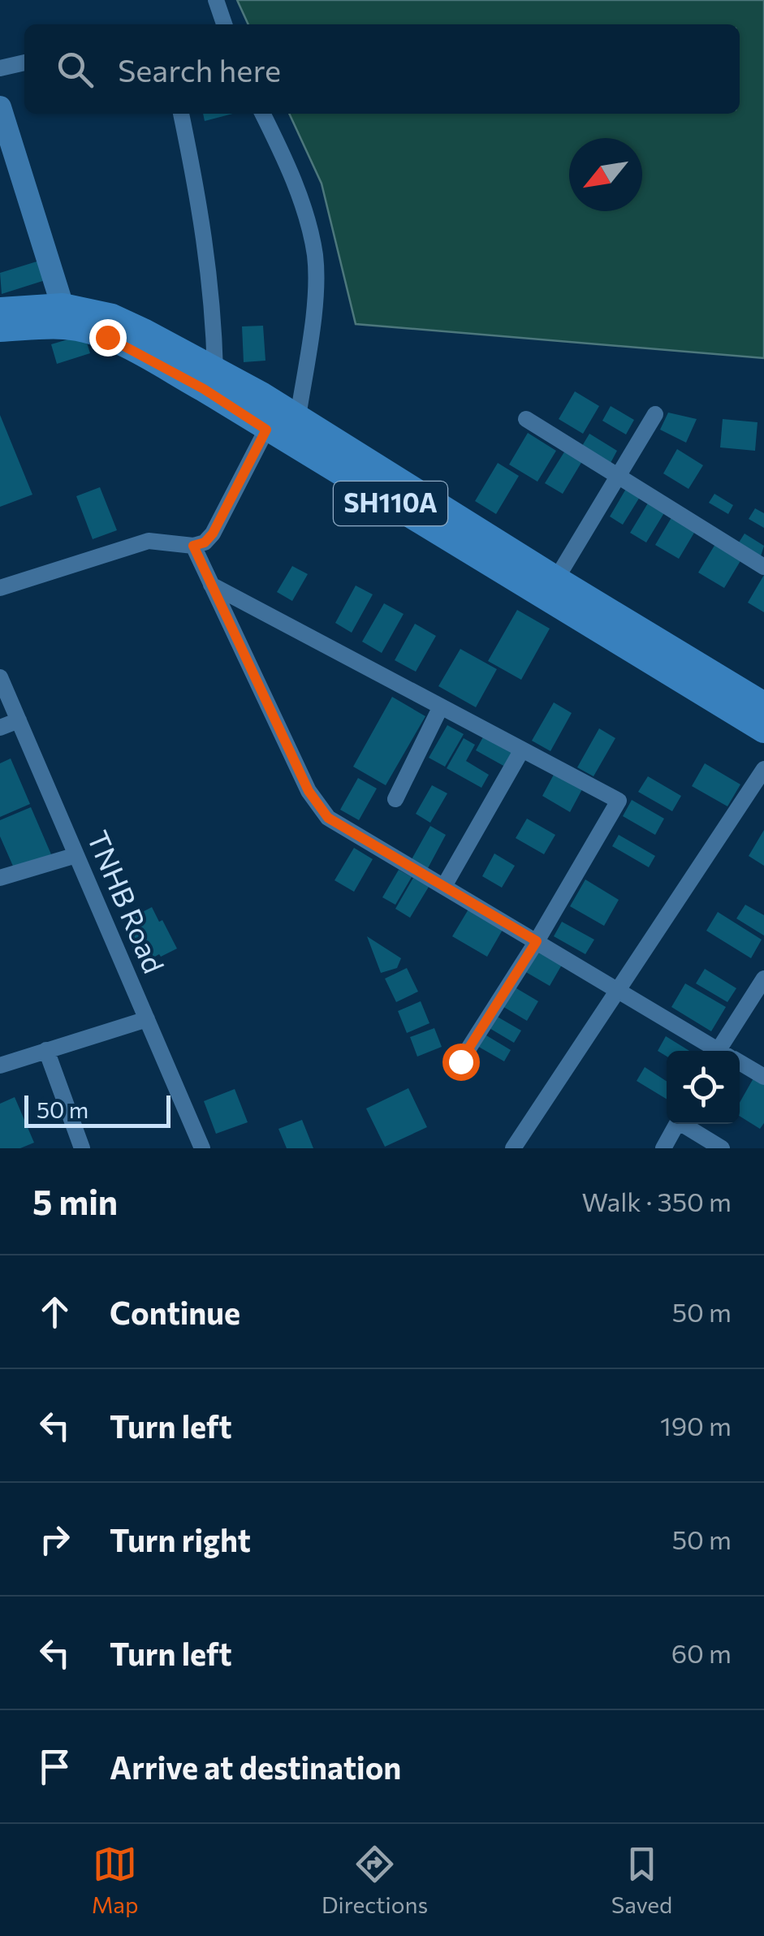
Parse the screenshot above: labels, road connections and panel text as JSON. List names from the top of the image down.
{
  "streets": {
    "main road": ["SH110A"],
    "street": ["TNHB Road"]
  },
  "scale_bar": "50 m",
  "north": "bottom left",
  "page": {
    "search": "Search here",
    "scale": "50 m",
    "heading": ["5 min", "Walk · 350 m"],
    "list": [
      ["Continue", "50 m"],
      ["Turn left", "190 m"],
      ["Turn right", "50 m"],
      ["Turn left", "60 m"],
      "Arrive at destination"
    ],
    "nav": ["Map", "Directions", "Saved"]
  }
}
